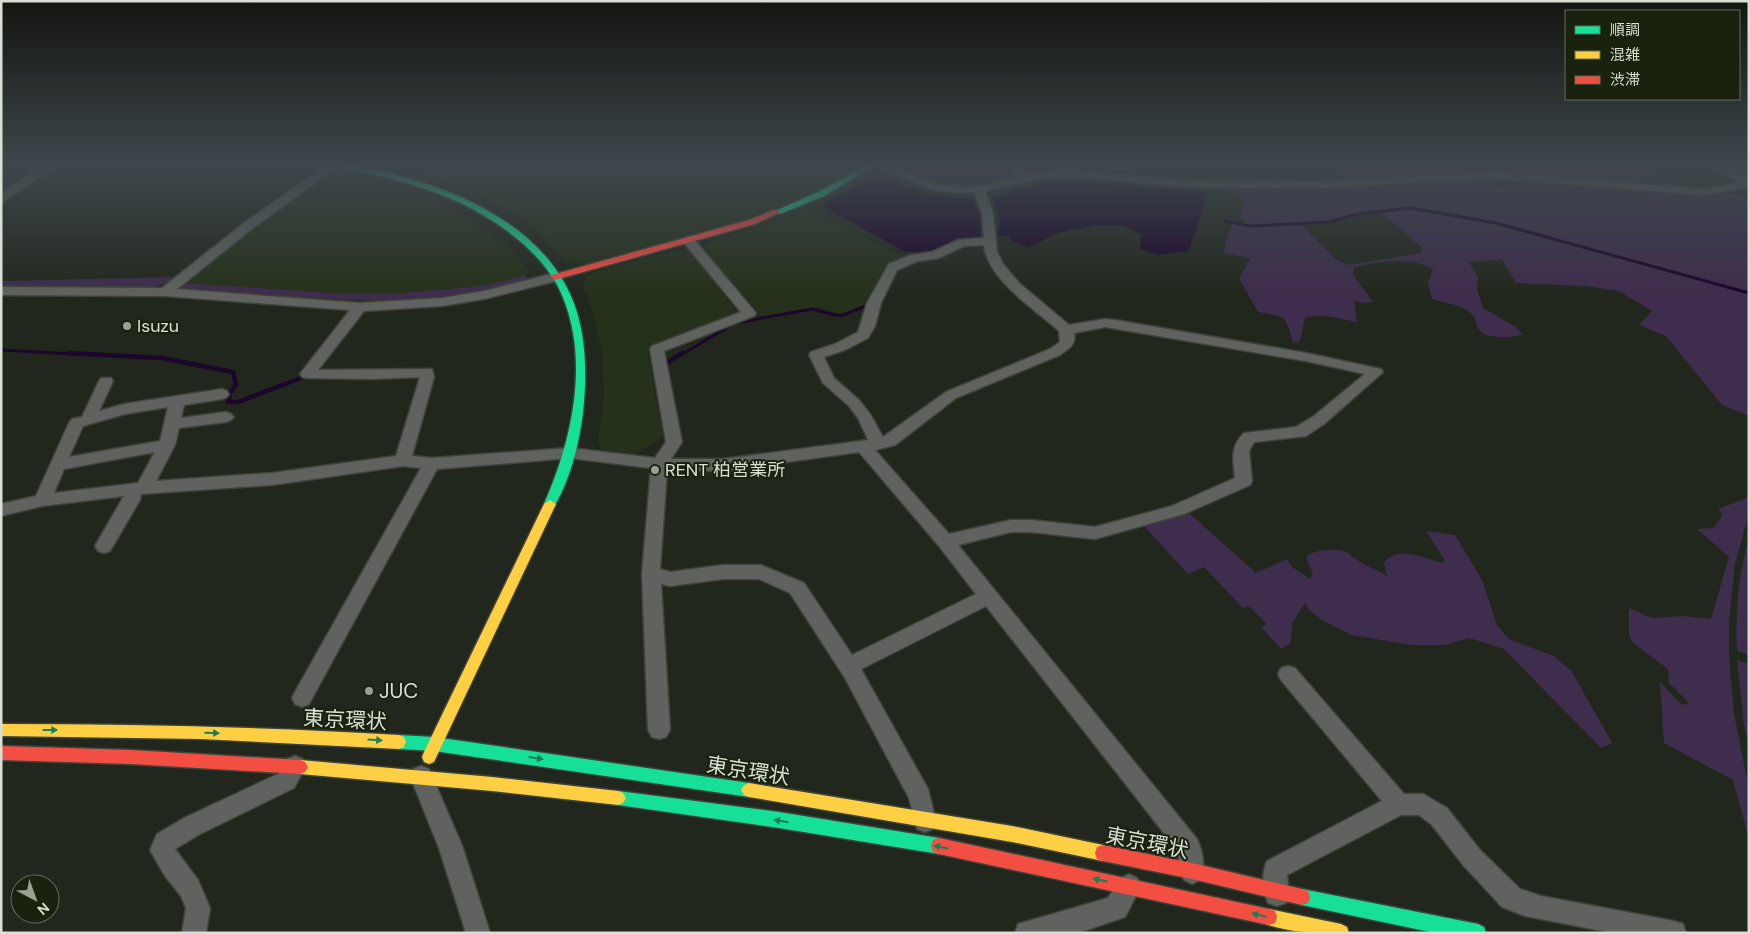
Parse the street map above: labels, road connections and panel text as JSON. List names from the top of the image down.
{
  "streets": {
    "main road": ["東京環状"]
  },
  "places": ["Isuzu", "RENT 柏営業所", "JUC"],
  "legend": ["順調", "混雑", "渋滞"],
  "north": "bottom right"
}
